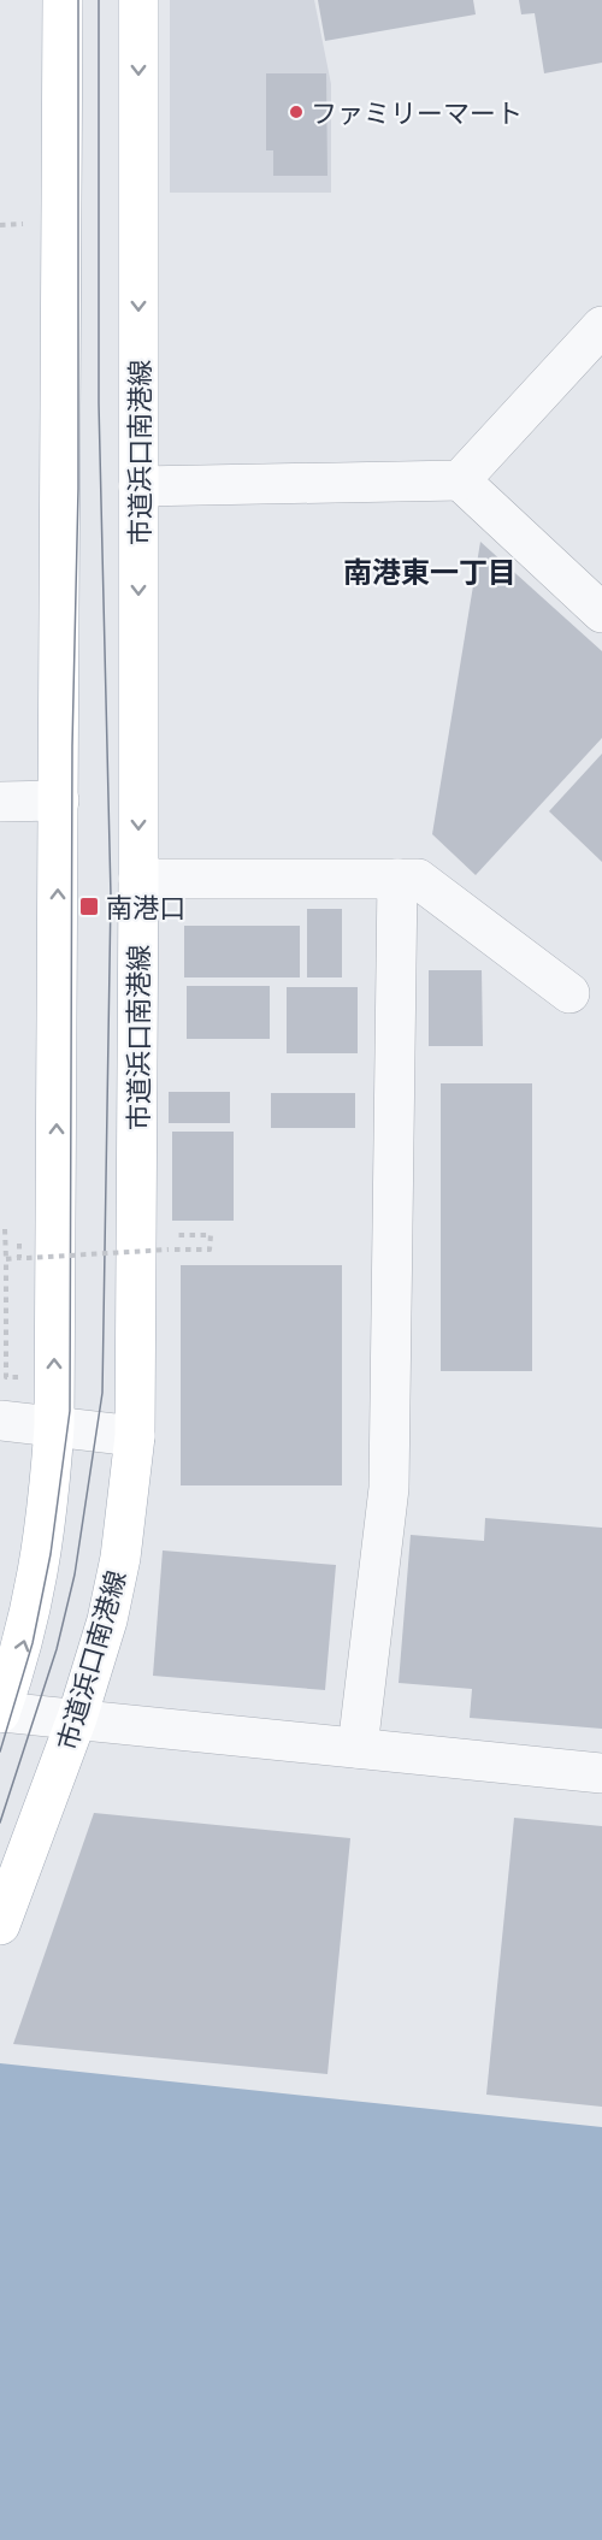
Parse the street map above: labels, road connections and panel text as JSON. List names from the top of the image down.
{
  "streets": {
    "main road": ["市道浜口南港線"]
  },
  "districts": ["南港東一丁目"],
  "places": {
    "other": ["ファミリーマート"],
    "transit": ["南港口"]
  }
}
